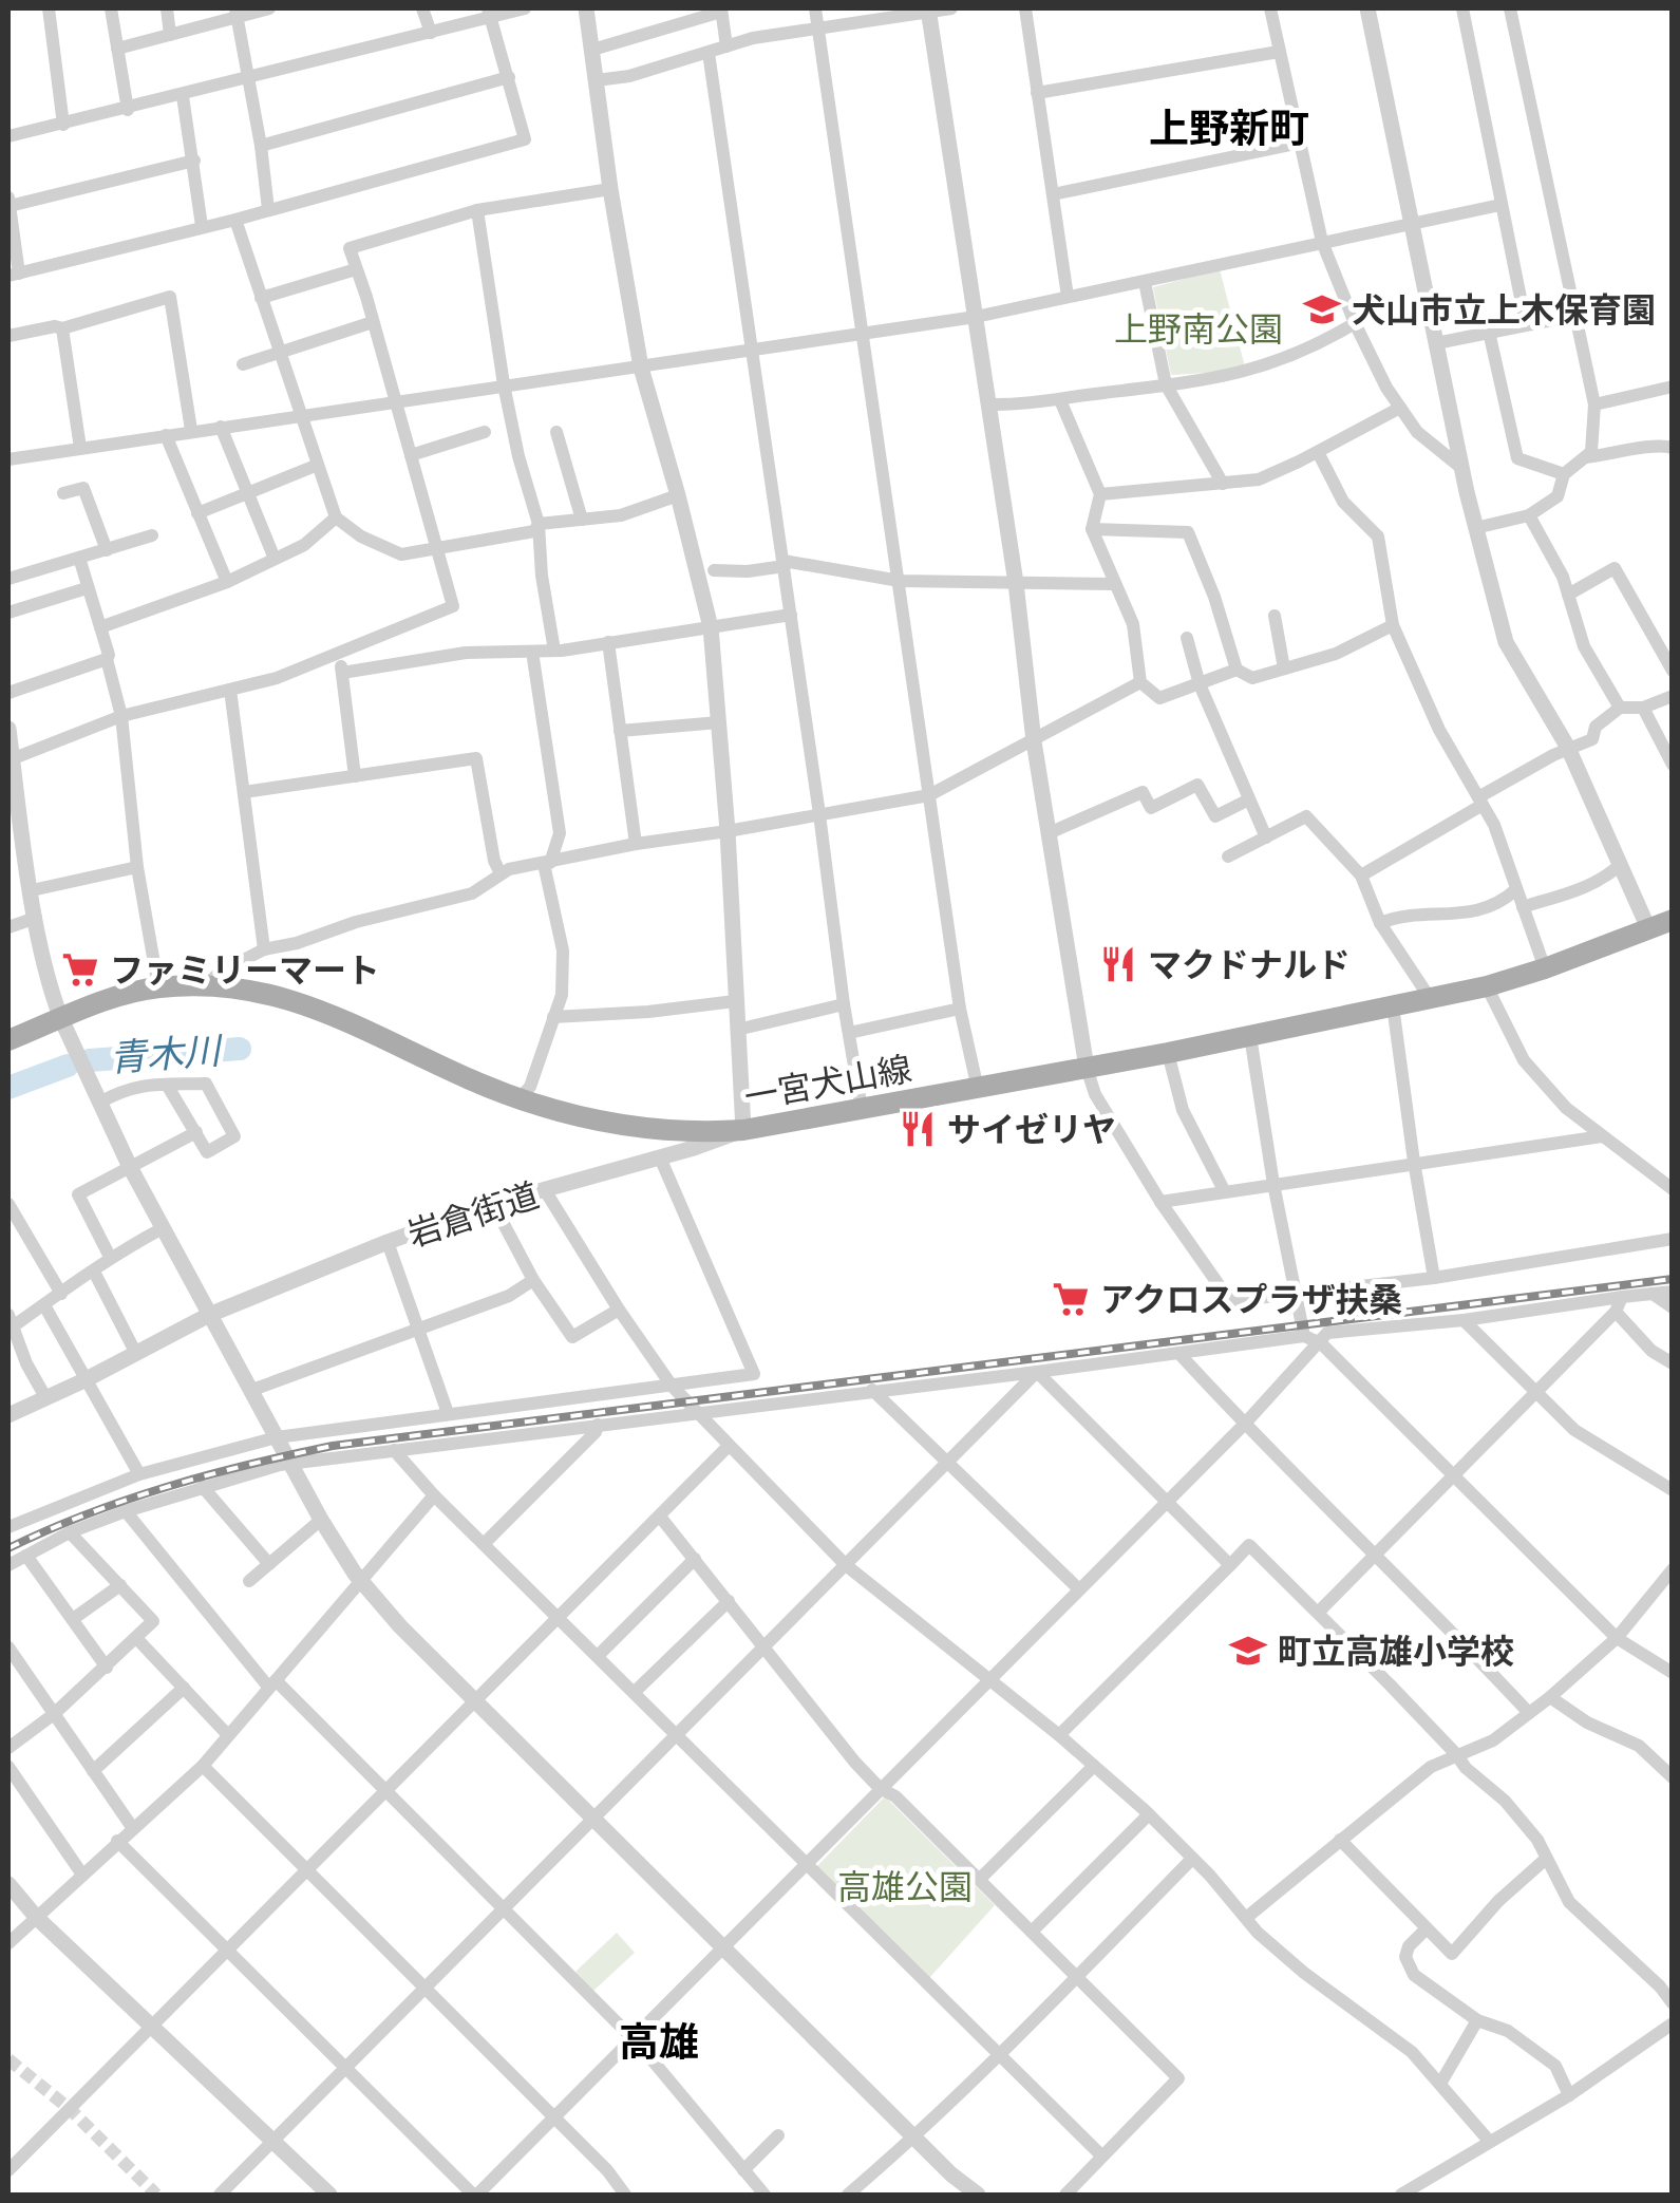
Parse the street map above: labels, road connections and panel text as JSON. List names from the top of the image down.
{
  "streets": {
    "main road": ["一宮犬山線"],
    "street": ["岩倉街道"]
  },
  "crossings": [
    ["一宮犬山線", "岩倉街道"]
  ],
  "districts": ["上野新町", "高雄"],
  "water": ["青木川"],
  "parks": ["上野南公園", "高雄公園"],
  "places": {
    "school or university": ["犬山市立上木保育園", "町立高雄小学校"],
    "restaurant": ["マクドナルド", "サイゼリヤ"],
    "supermarket": ["ファミリーマート", "アクロスプラザ扶桑"]
  }
}
